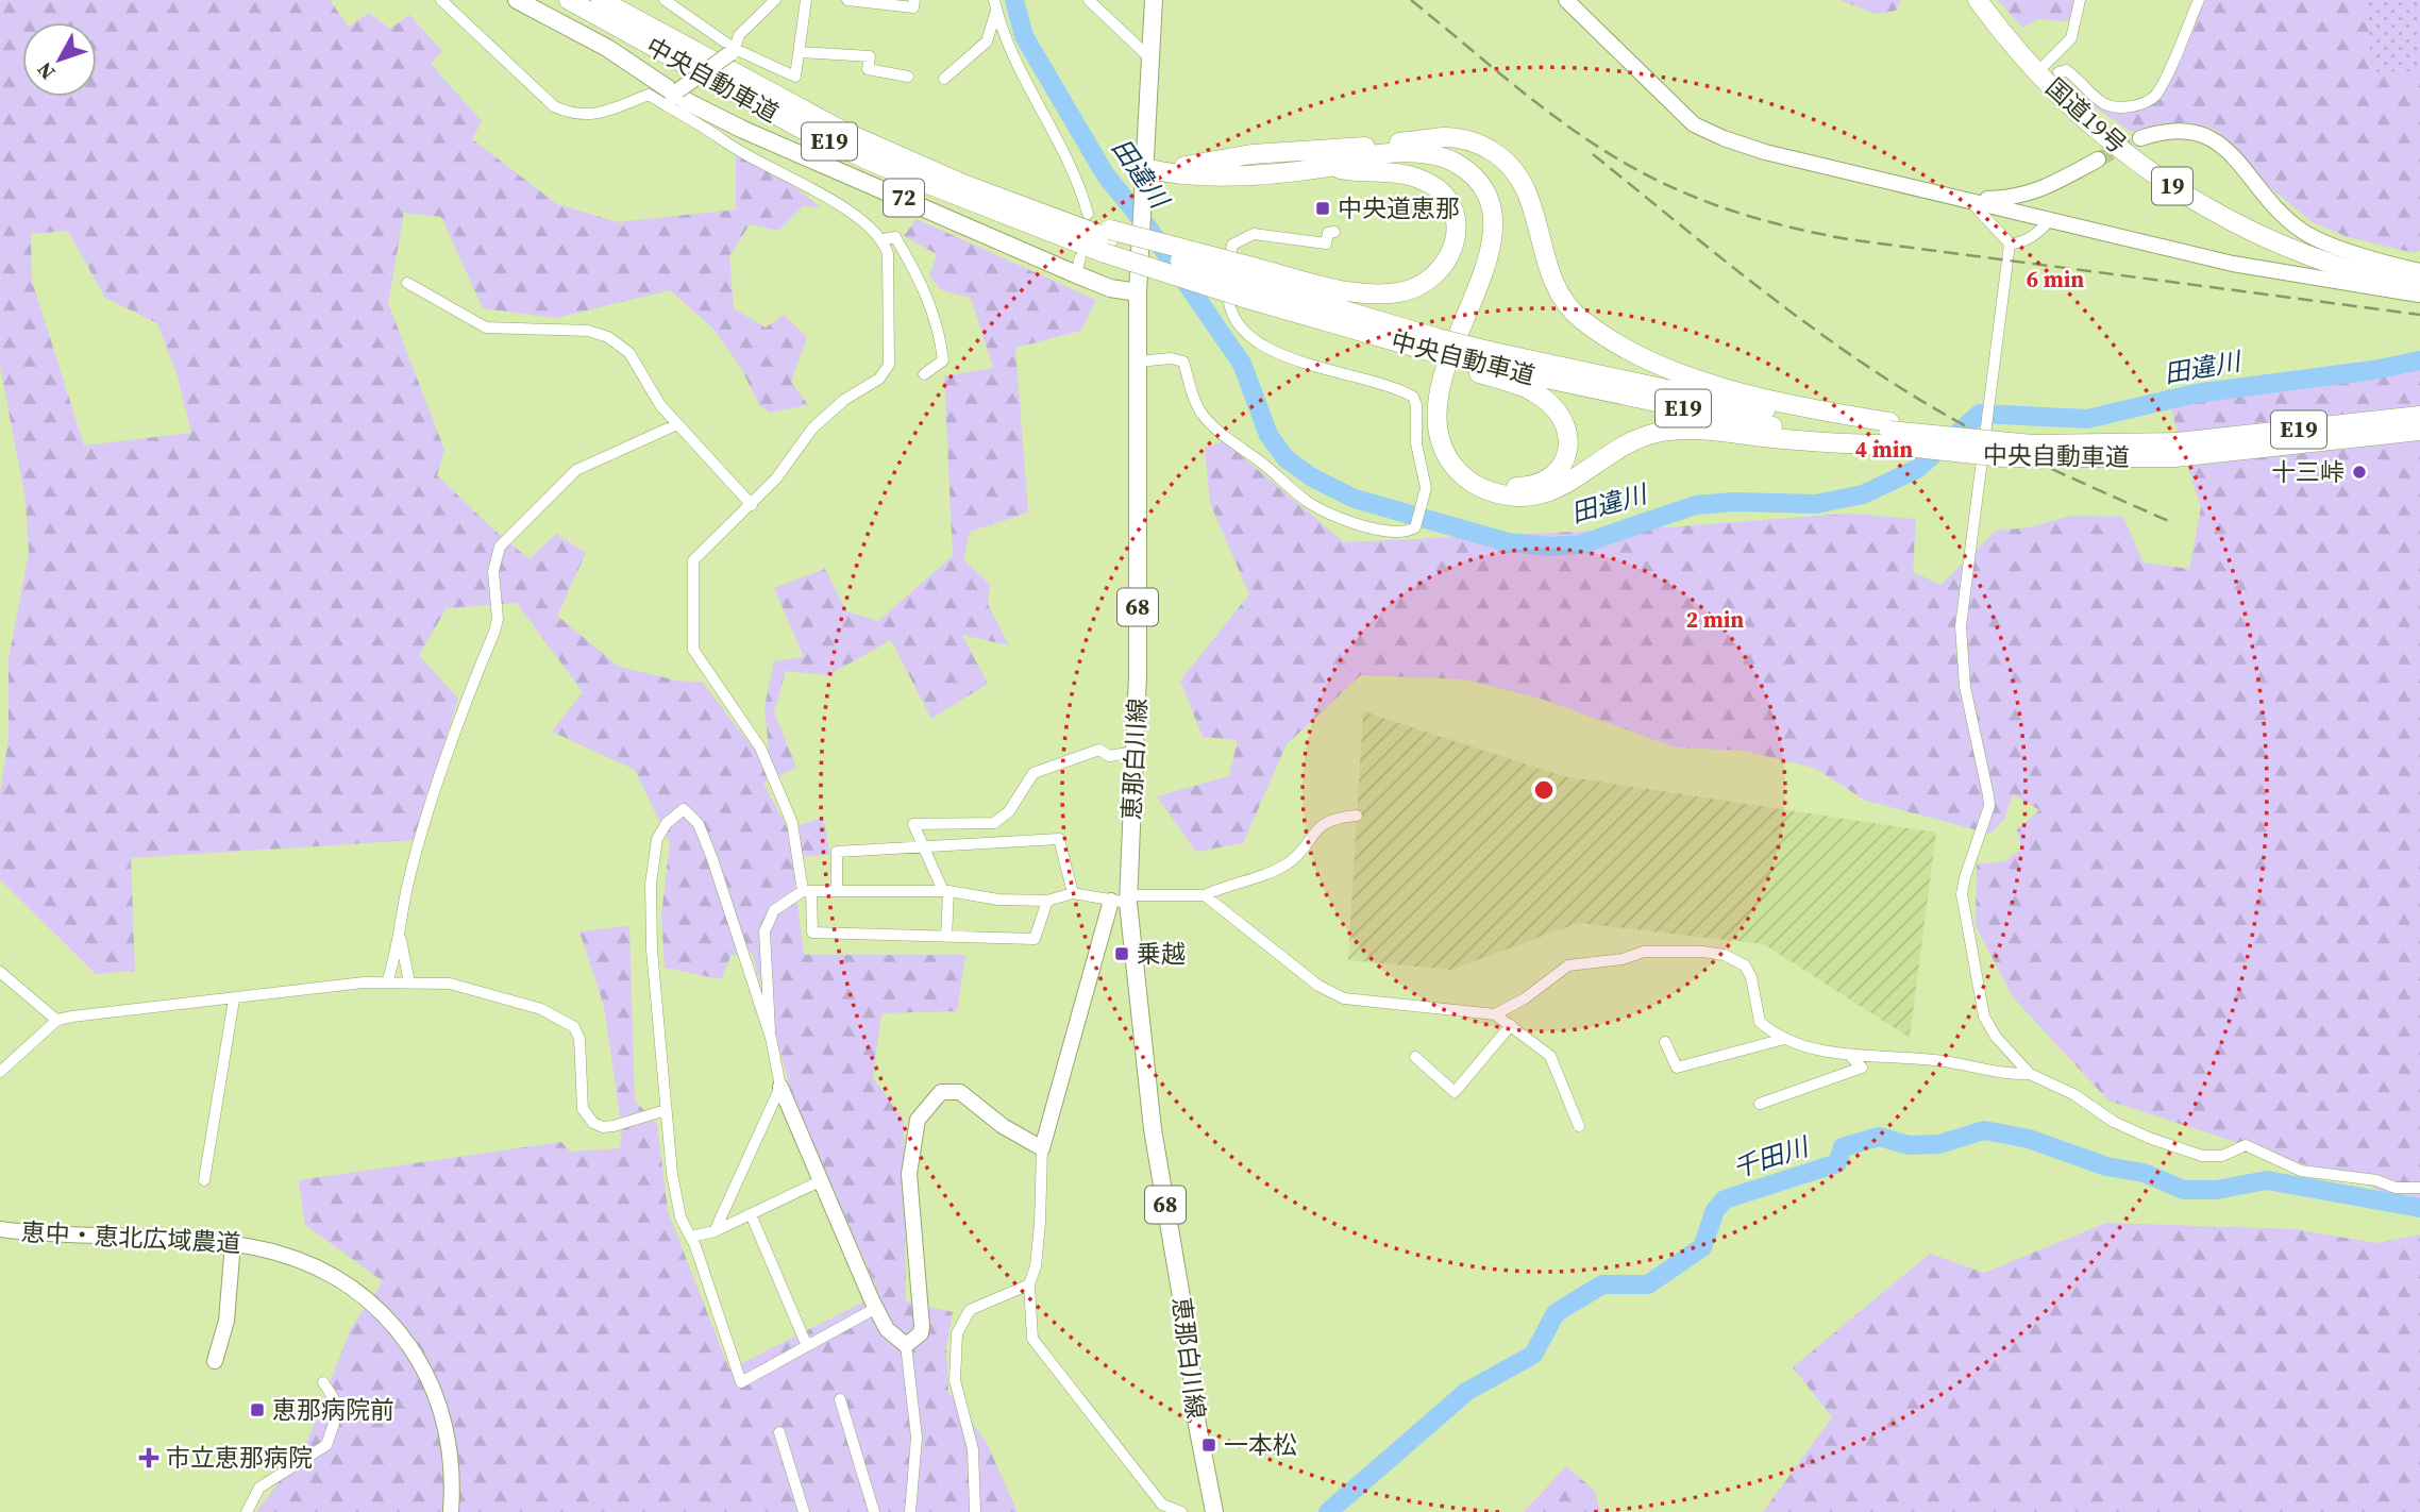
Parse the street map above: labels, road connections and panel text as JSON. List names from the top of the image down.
{
  "streets": {
    "highway": [
      "中央自動車道",
      "国道19号",
      "E19",
      "19"
    ],
    "main road": ["72", "68", "恵那白川線"],
    "street": ["恵中・恵北広域農道"]
  },
  "crossings": [
    ["72", "恵那白川線"]
  ],
  "water": ["田違川", "千田川"],
  "places": {
    "transit": [
      "中央道恵那",
      "乗越",
      "恵那病院前",
      "一本松"
    ],
    "other": ["十三峠"],
    "health": ["市立恵那病院"]
  },
  "north": "bottom left",
  "rings": ["6 min", "4 min", "2 min"]
}
